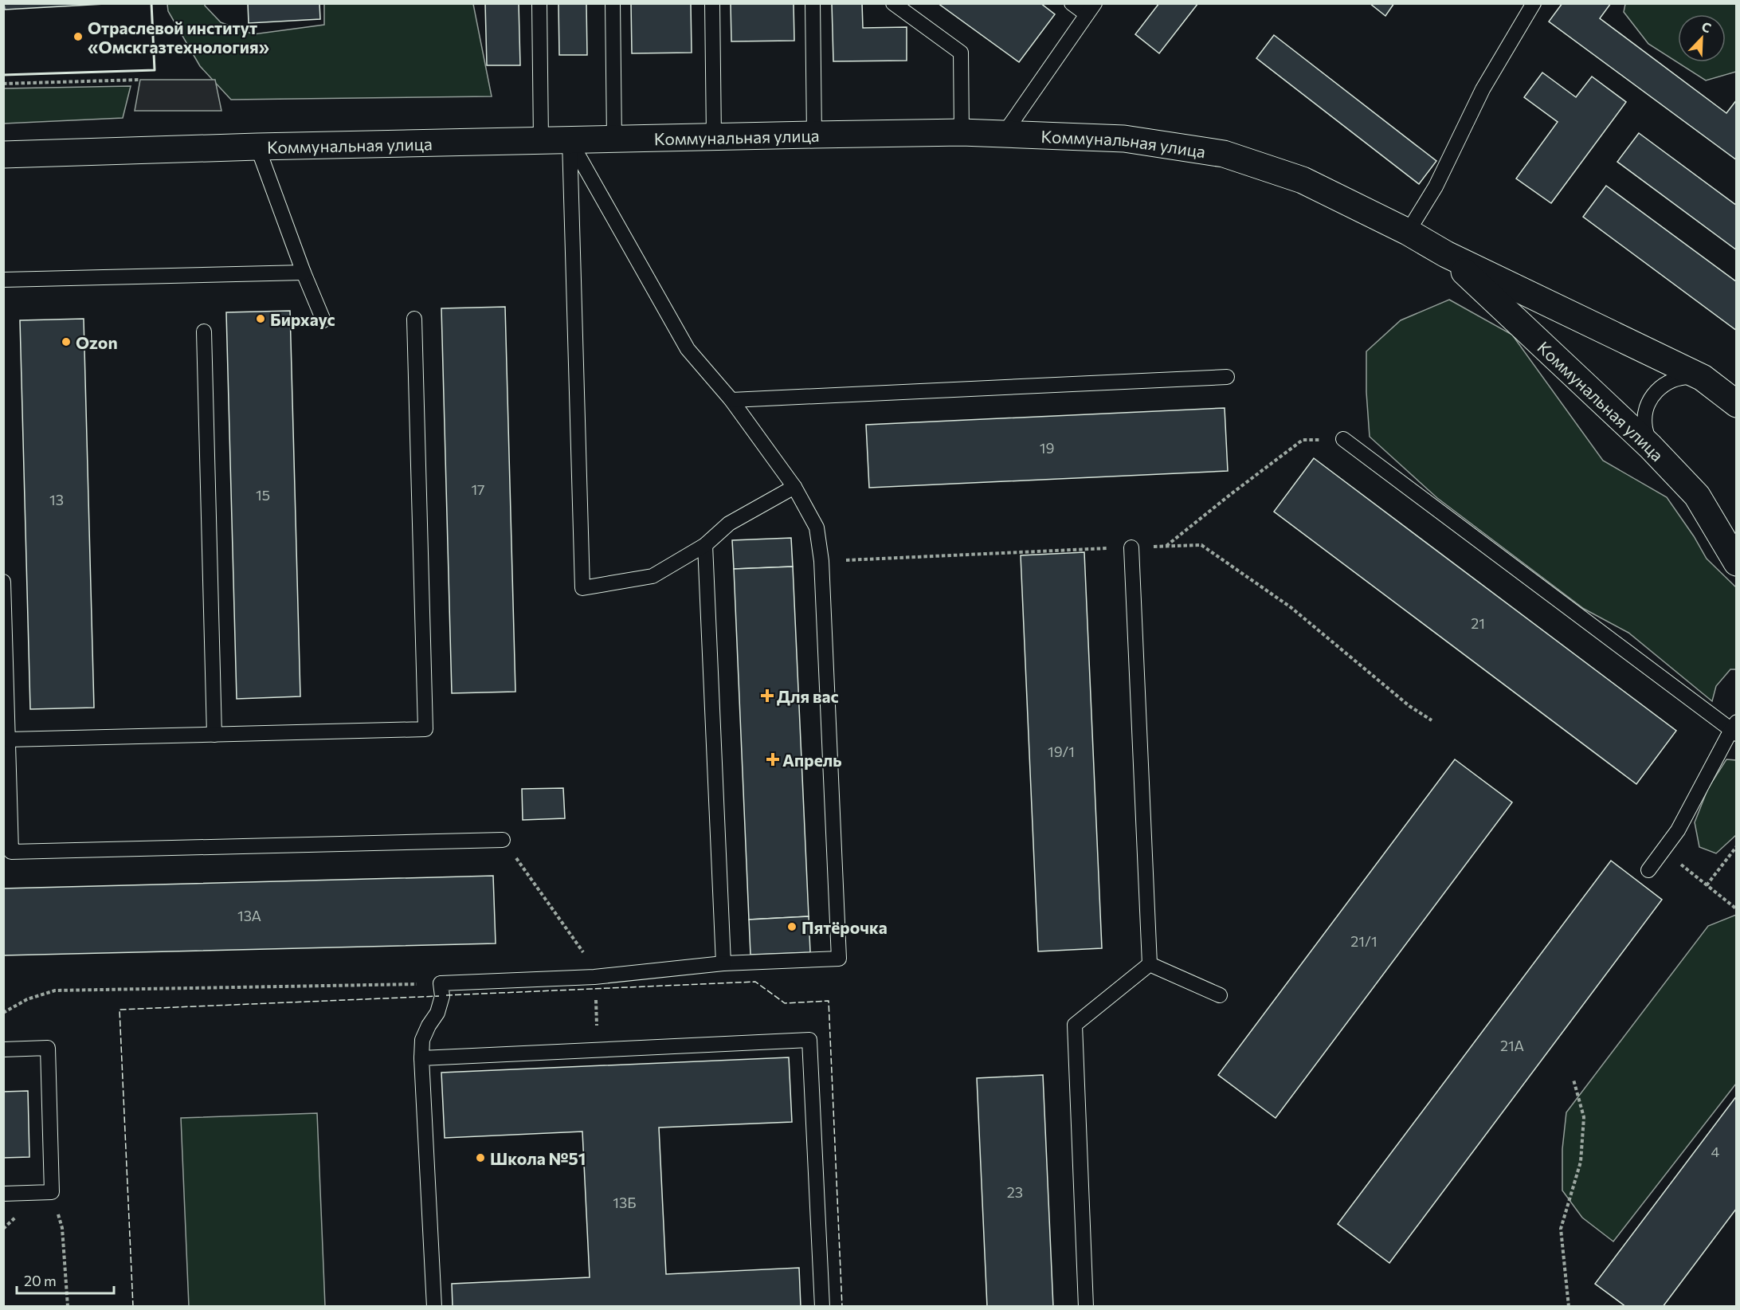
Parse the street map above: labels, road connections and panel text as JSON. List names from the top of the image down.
{
  "streets": {
    "street": ["Коммунальная улица"]
  },
  "places": {
    "other": [
      "Отраслевой институт «Омскгазтехнология»",
      "Бирхаус",
      "Ozon",
      "Пятёрочка",
      "Школа №51"
    ],
    "health": ["Для вас", "Апрель"]
  },
  "house_numbers": [
    "19",
    "17",
    "15",
    "13",
    "21",
    "19/1",
    "13А",
    "21/1",
    "21А",
    "4",
    "23",
    "13Б"
  ],
  "scale_bar": "20 m",
  "north": "top right"
}
